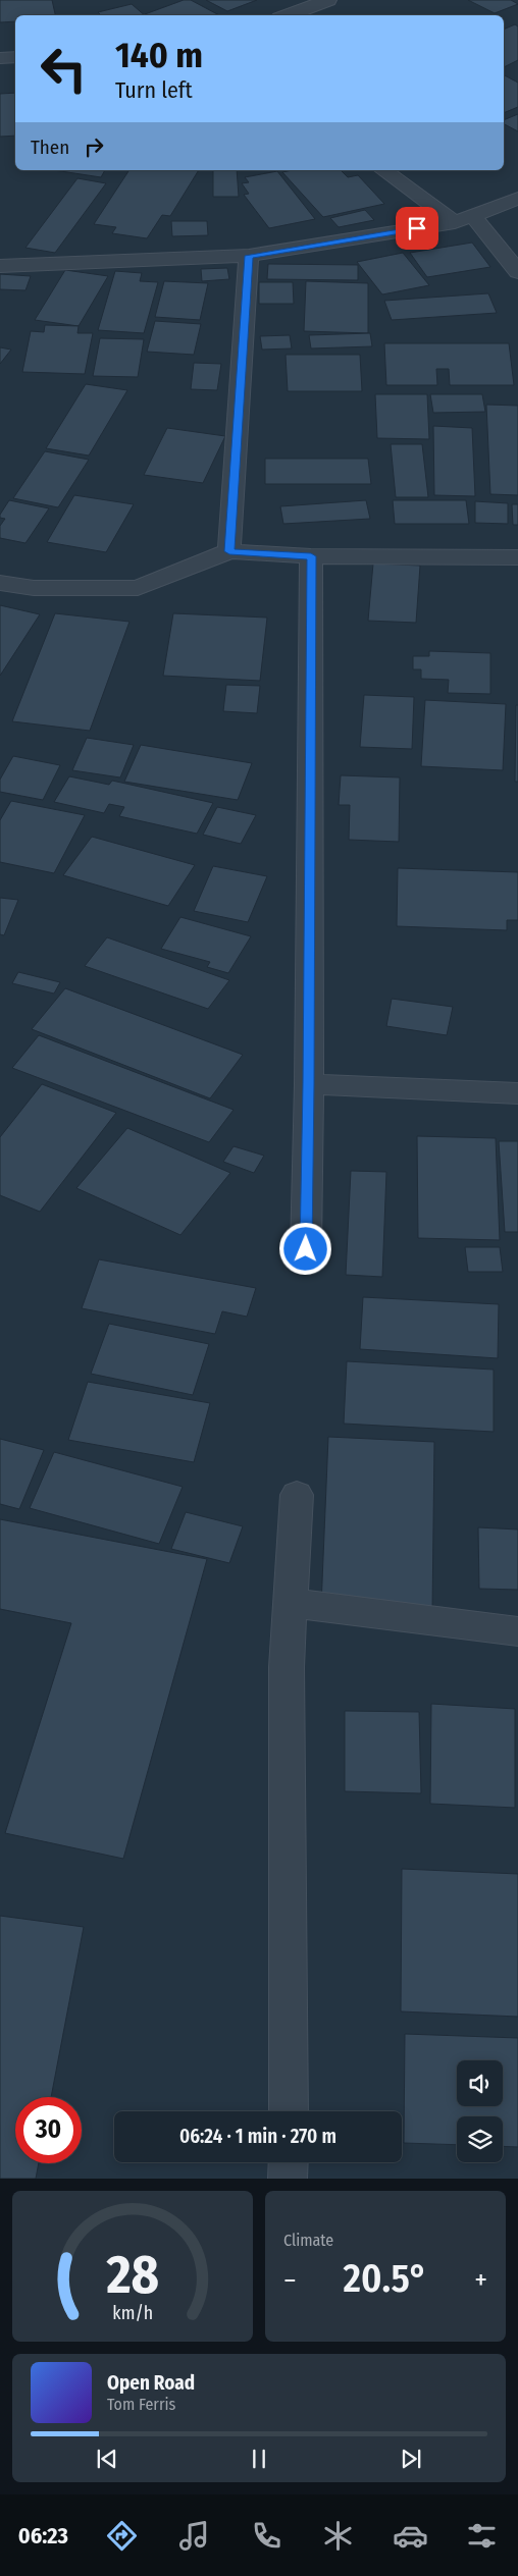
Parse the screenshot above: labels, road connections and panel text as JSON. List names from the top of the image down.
{
  "page": {
    "turn": ["140 m", "Turn left"],
    "then": "Then",
    "limit": "30",
    "trip": "06:24 · 1 min · 270 m",
    "tile": "Climate",
    "heat": ["−", "20.5°", "+"],
    "song": ["Open Road", "Tom Ferris"],
    "tabs": "06:23",
    "gauge": ["28", "km/h"]
  }
}
